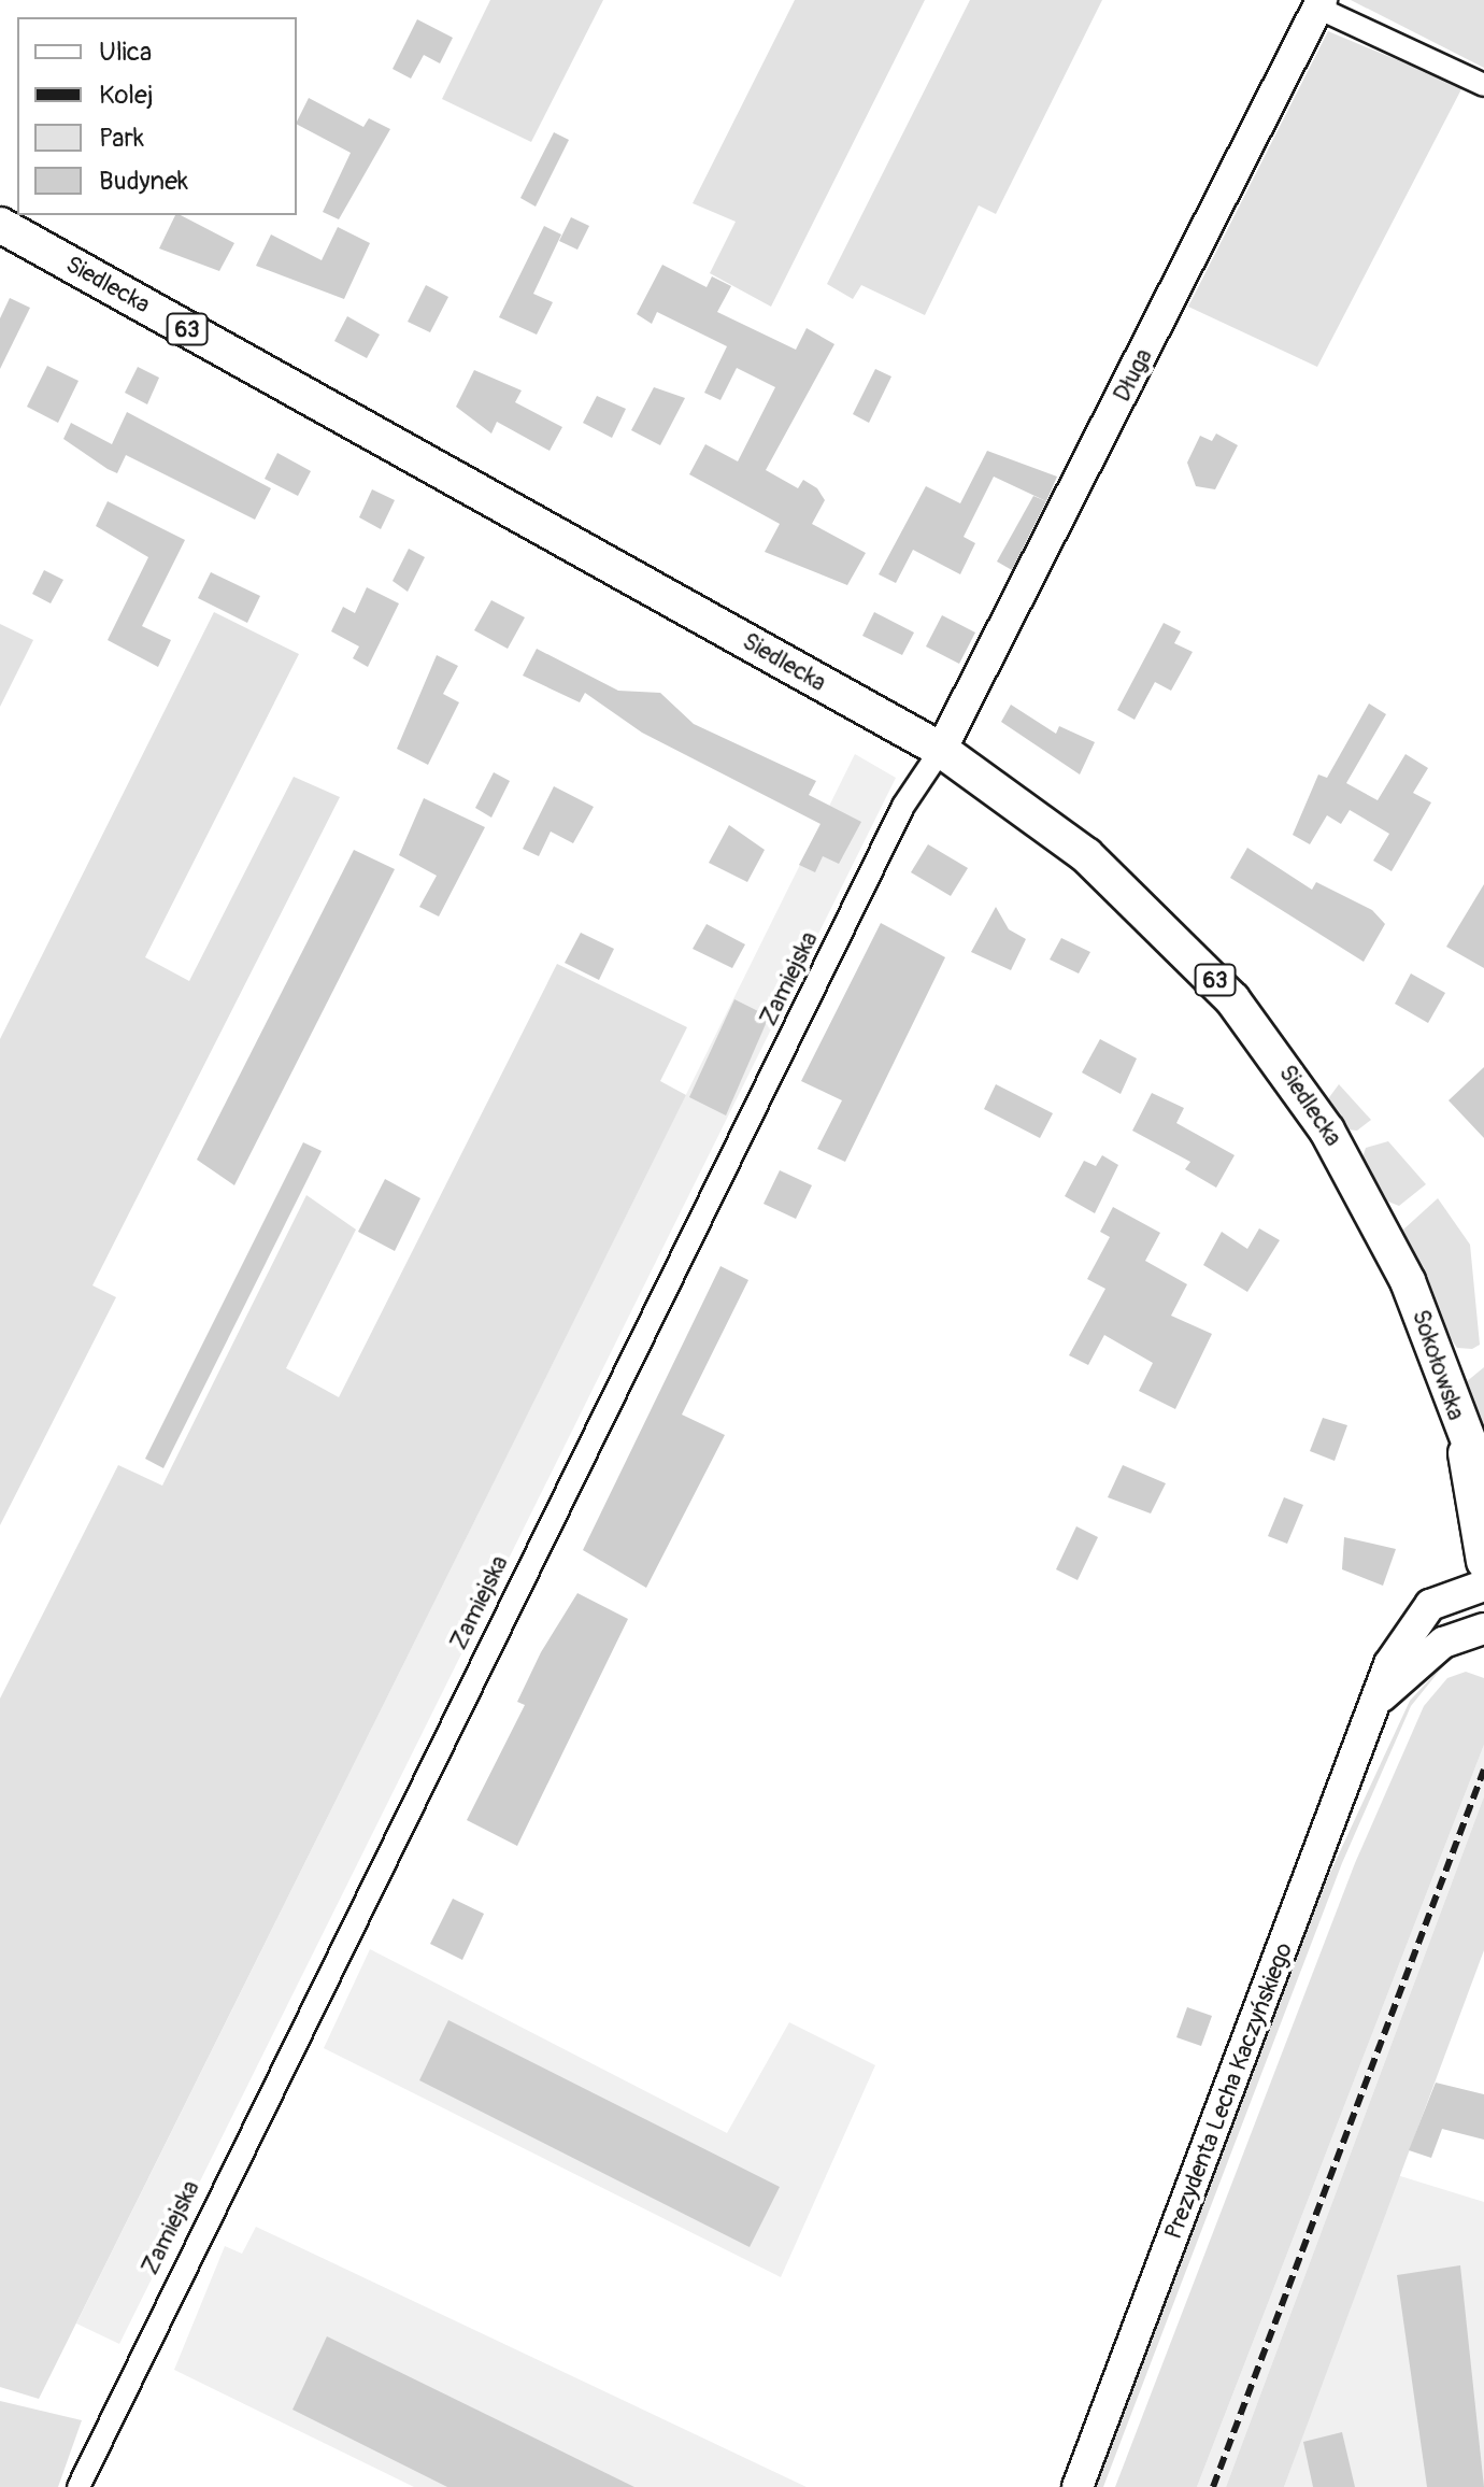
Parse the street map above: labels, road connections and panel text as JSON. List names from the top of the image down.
{
  "streets": {
    "main road": [
      "Siedlecka",
      "63",
      "Długa",
      "Sokołowska",
      "Prezydenta Lecha Kaczyńskiego"
    ],
    "street": ["Zamiejska"]
  },
  "crossings": [
    ["Siedlecka", "Długa"],
    ["Siedlecka", "Zamiejska"],
    ["Siedlecka", "Sokołowska"],
    ["Długa", "Zamiejska"]
  ],
  "legend": [
    "Ulica",
    "Kolej",
    "Park",
    "Budynek"
  ]
}
